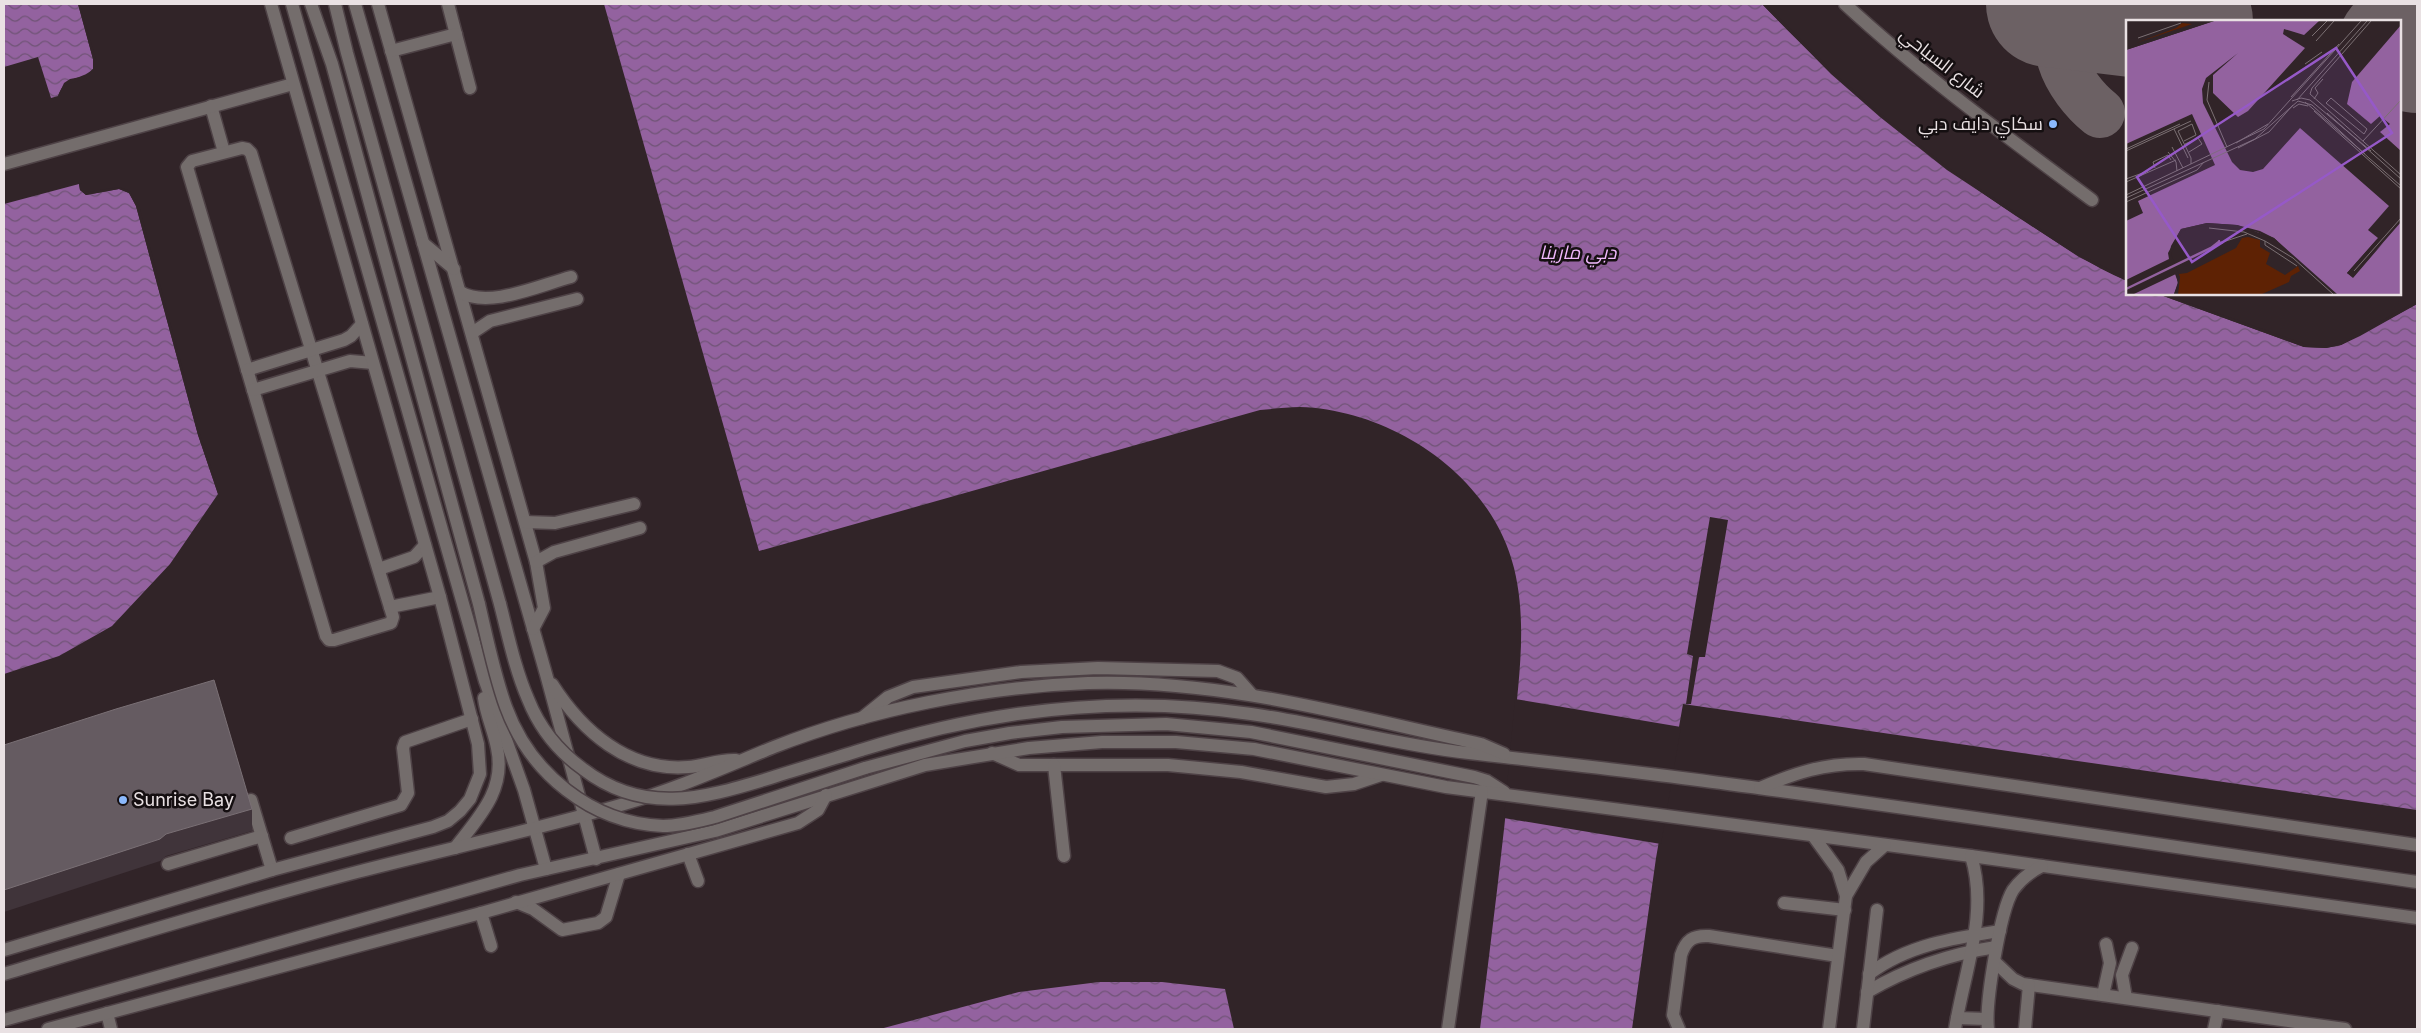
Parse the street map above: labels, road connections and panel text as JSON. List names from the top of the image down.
{
  "streets": {
    "street": ["شارع السياحي"]
  },
  "water": ["دبي مارينا"],
  "places": ["سكاي دايف دبي", "Sunrise Bay"]
}
